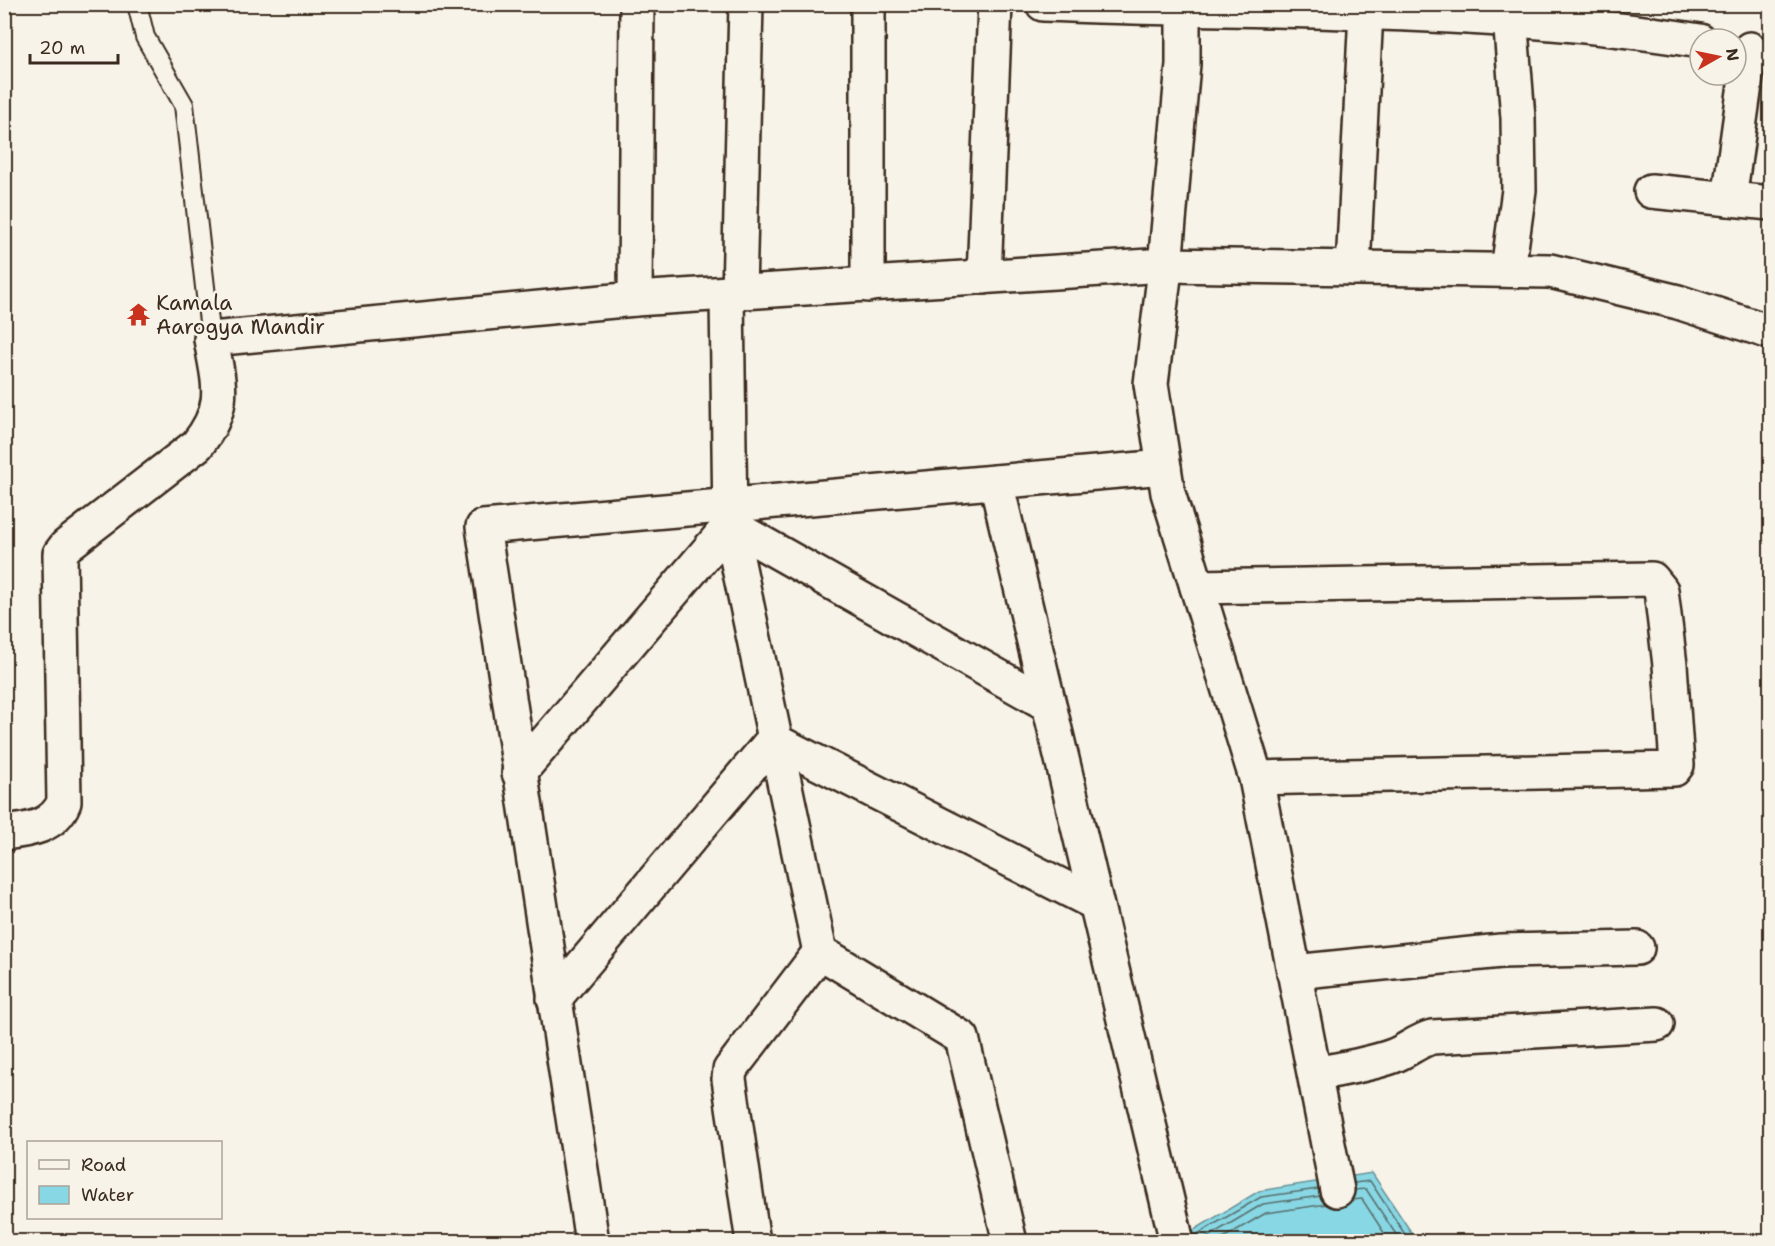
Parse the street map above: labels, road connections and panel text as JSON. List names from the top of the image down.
{
  "places": {
    "temple": ["Kamala Aarogya Mandir"]
  },
  "legend": ["Road", "Water"],
  "scale_bar": "20 m",
  "north": "right"
}
